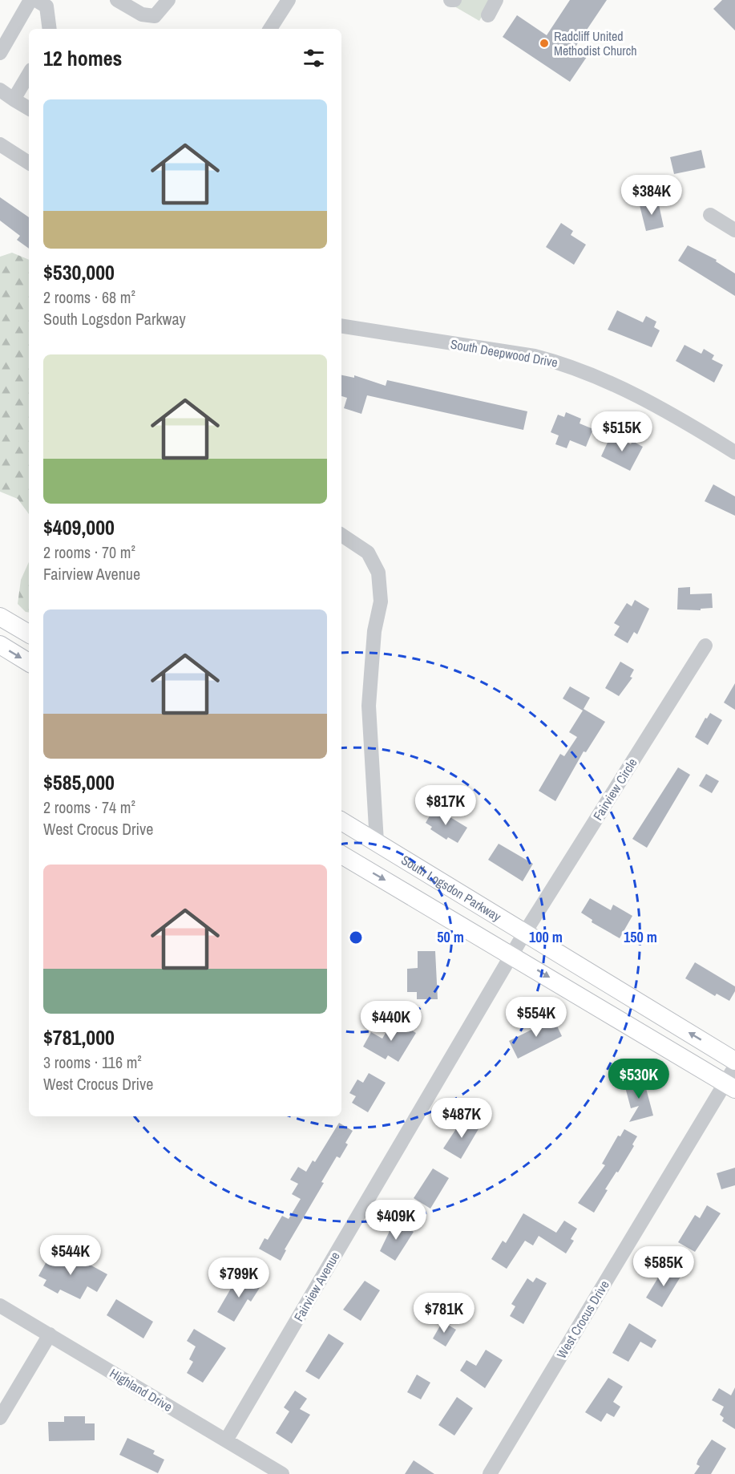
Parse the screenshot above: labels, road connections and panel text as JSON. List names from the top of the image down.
{
  "streets": {
    "main road": ["South Logsdon Parkway"],
    "street": [
      "South Deepwood Drive",
      "Fairview Circle",
      "Fairview Avenue",
      "West Crocus Drive",
      "Highland Drive"
    ]
  },
  "crossings": [
    ["Fairview Circle", "South Logsdon Parkway"],
    ["Fairview Circle", "Fairview Avenue"],
    ["South Logsdon Parkway", "Fairview Avenue"],
    ["South Logsdon Parkway", "West Crocus Drive"],
    ["Fairview Avenue", "Highland Drive"]
  ],
  "places": ["Radcliff United Methodist Church"],
  "page": {
    "heading": "12 homes",
    "list": [
      {
        "name": "$530,000",
        "note": "2 rooms · 68 m² · South Logsdon Parkway"
      },
      {
        "name": "$409,000",
        "note": "2 rooms · 70 m² · Fairview Avenue"
      },
      {
        "name": "$585,000",
        "note": "2 rooms · 74 m² · West Crocus Drive"
      },
      {
        "name": "$781,000",
        "note": "3 rooms · 116 m² · West Crocus Drive"
      }
    ],
    "price": [
      "$384K",
      "$515K",
      "$817K",
      "$554K",
      "$440K",
      "$530K",
      "$487K",
      "$409K",
      "$544K",
      "$585K",
      "$799K",
      "$781K"
    ]
  },
  "rings": ["50 m", "100 m", "150 m"]
}
